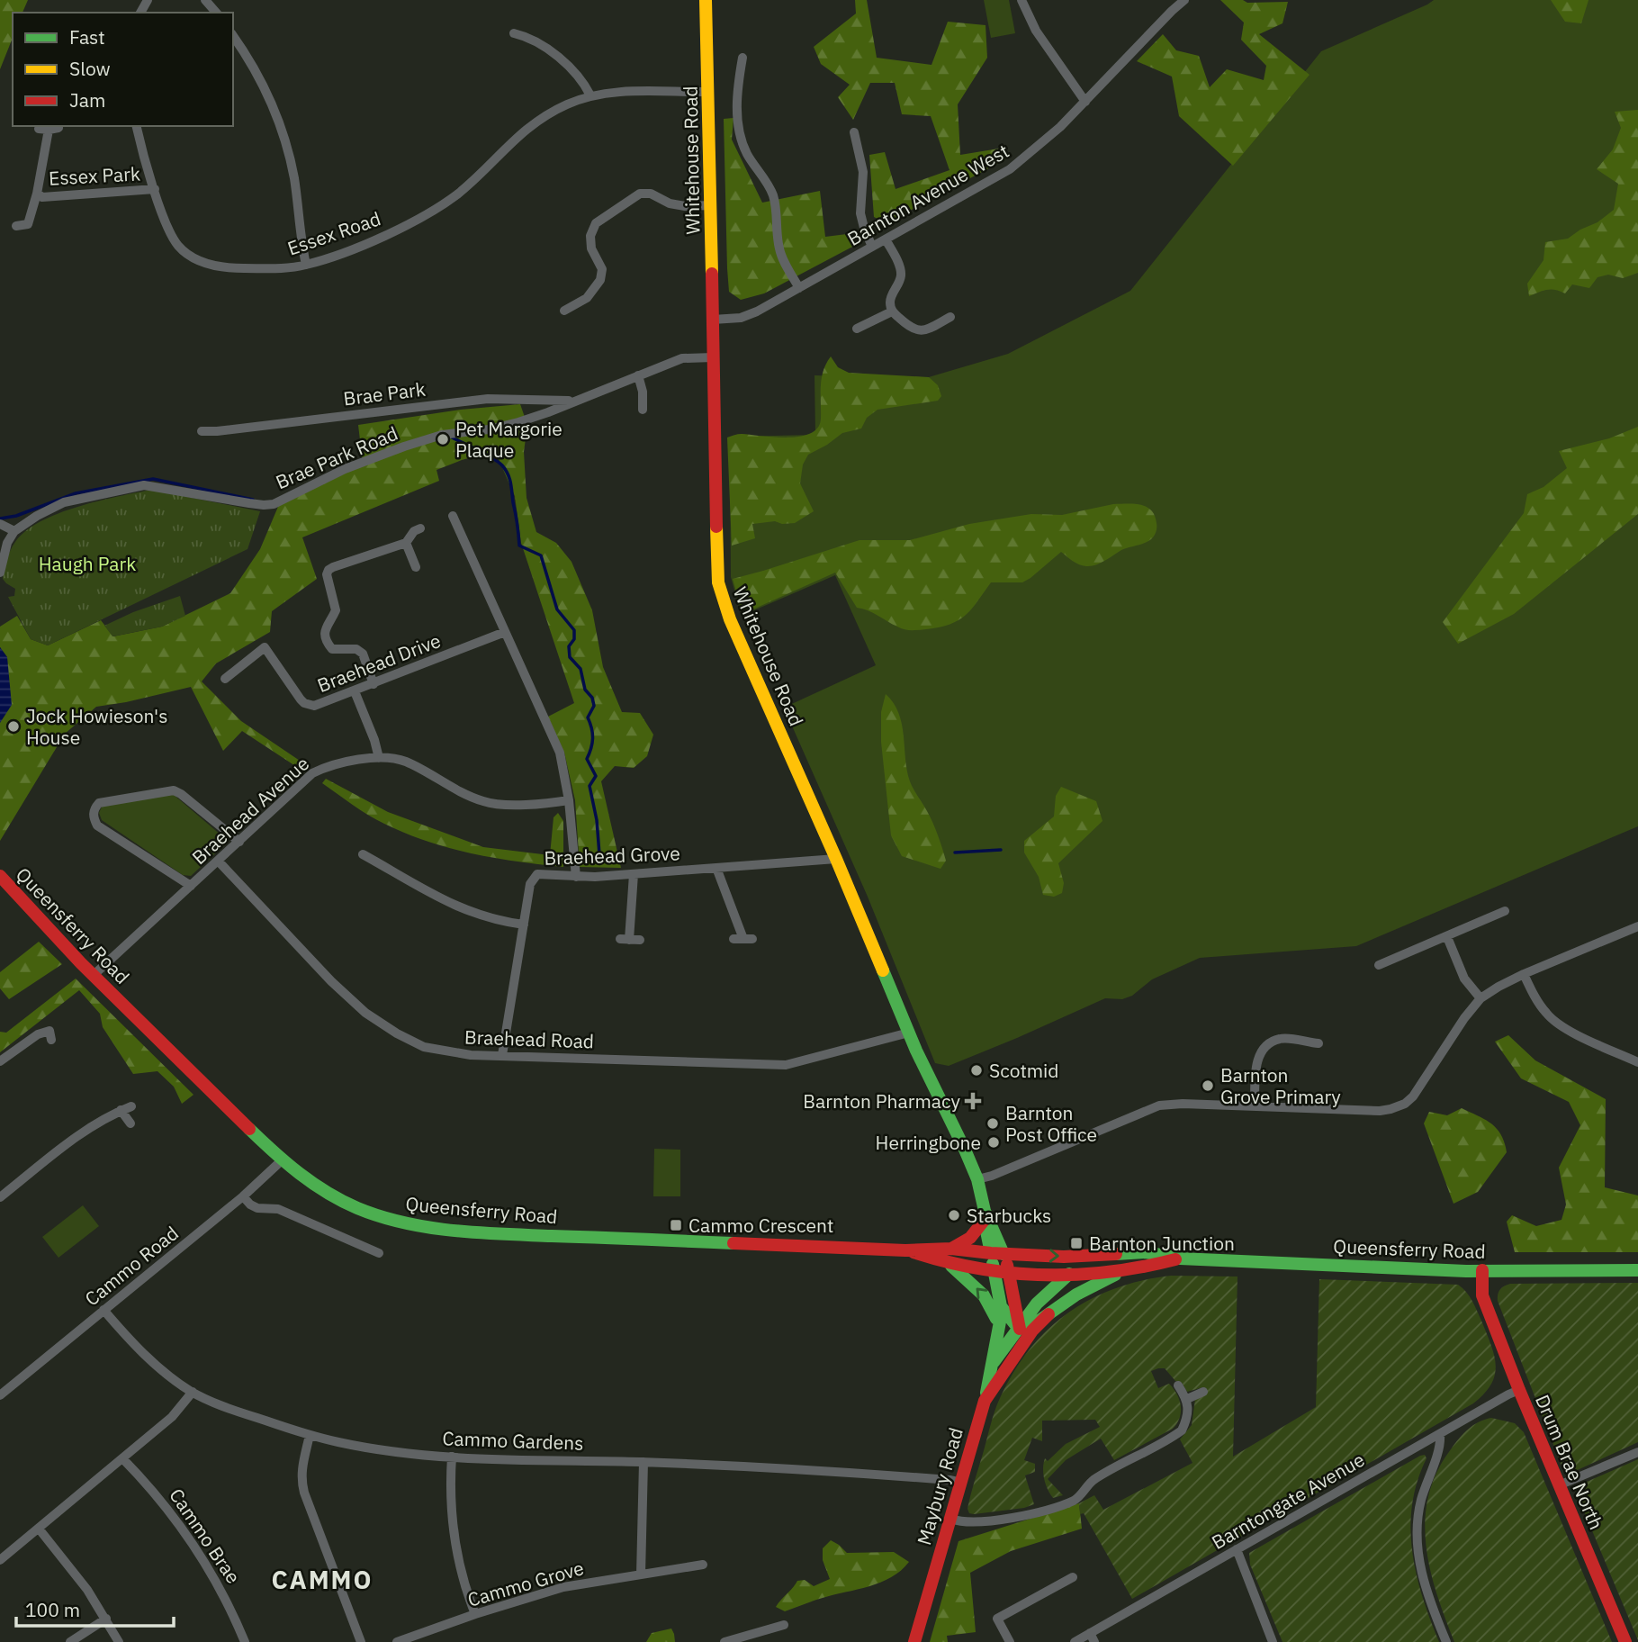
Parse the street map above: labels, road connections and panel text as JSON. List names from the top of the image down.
{
  "streets": {
    "main road": [
      "Whitehouse Road",
      "Queensferry Road",
      "Drum Brae North",
      "Maybury Road"
    ],
    "street": [
      "Essex Park",
      "Barnton Avenue West",
      "Essex Road",
      "Brae Park",
      "Brae Park Road",
      "Braehead Drive",
      "Braehead Avenue",
      "Braehead Grove",
      "Braehead Road",
      "Cammo Road",
      "Cammo Gardens",
      "Barntongate Avenue",
      "Cammo Brae",
      "Cammo Grove"
    ]
  },
  "crossings": [
    ["Whitehouse Road", "Barnton Avenue West"],
    ["Whitehouse Road", "Essex Road"],
    ["Whitehouse Road", "Brae Park Road"],
    ["Whitehouse Road", "Braehead Grove"],
    ["Whitehouse Road", "Queensferry Road"],
    ["Whitehouse Road", "Braehead Road"],
    ["Essex Park", "Essex Road"],
    ["Brae Park", "Brae Park Road"],
    ["Braehead Avenue", "Queensferry Road"],
    ["Braehead Avenue", "Braehead Road"],
    ["Braehead Grove", "Braehead Road"],
    ["Queensferry Road", "Cammo Road"],
    ["Queensferry Road", "Drum Brae North"],
    ["Cammo Road", "Cammo Gardens"],
    ["Cammo Gardens", "Maybury Road"],
    ["Drum Brae North", "Barntongate Avenue"]
  ],
  "districts": ["CAMMO"],
  "parks": ["Haugh Park"],
  "places": {
    "other": [
      "Pet Margorie Plaque",
      "Jock Howieson's House",
      "Scotmid",
      "Barnton Grove Primary",
      "Barnton Post Office",
      "Herringbone",
      "Starbucks"
    ],
    "health": ["Barnton Pharmacy"],
    "transit": ["Cammo Crescent", "Barnton Junction"]
  },
  "legend": ["Fast", "Slow", "Jam"],
  "scale_bar": "100 m"
}
